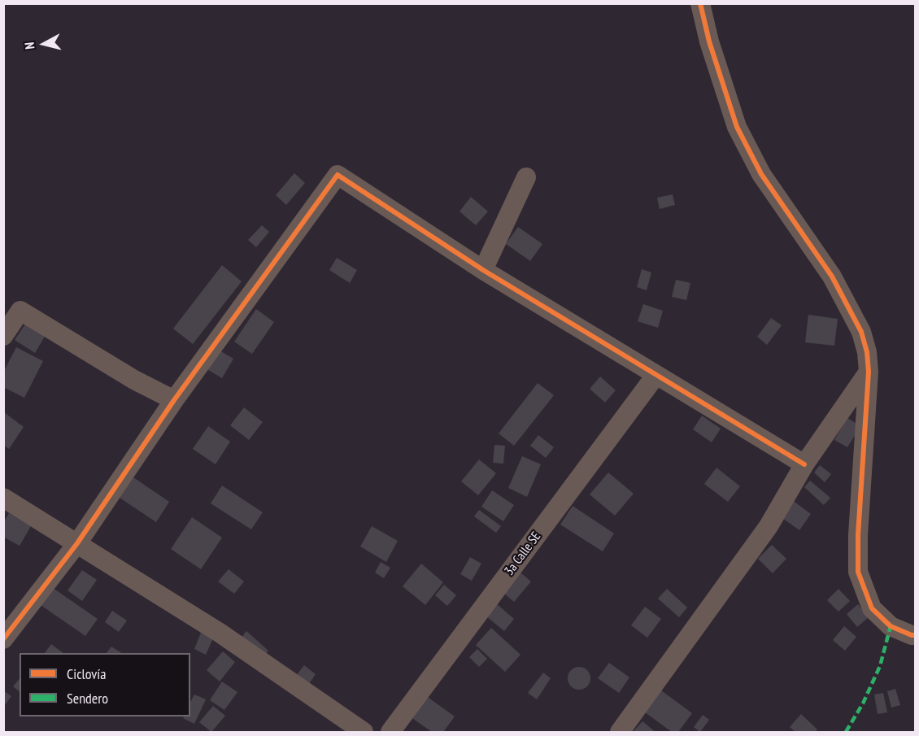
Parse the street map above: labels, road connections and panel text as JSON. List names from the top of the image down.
{
  "streets": {
    "street": ["3a Calle SE"]
  },
  "legend": ["Ciclovía", "Sendero"],
  "north": "left"
}
